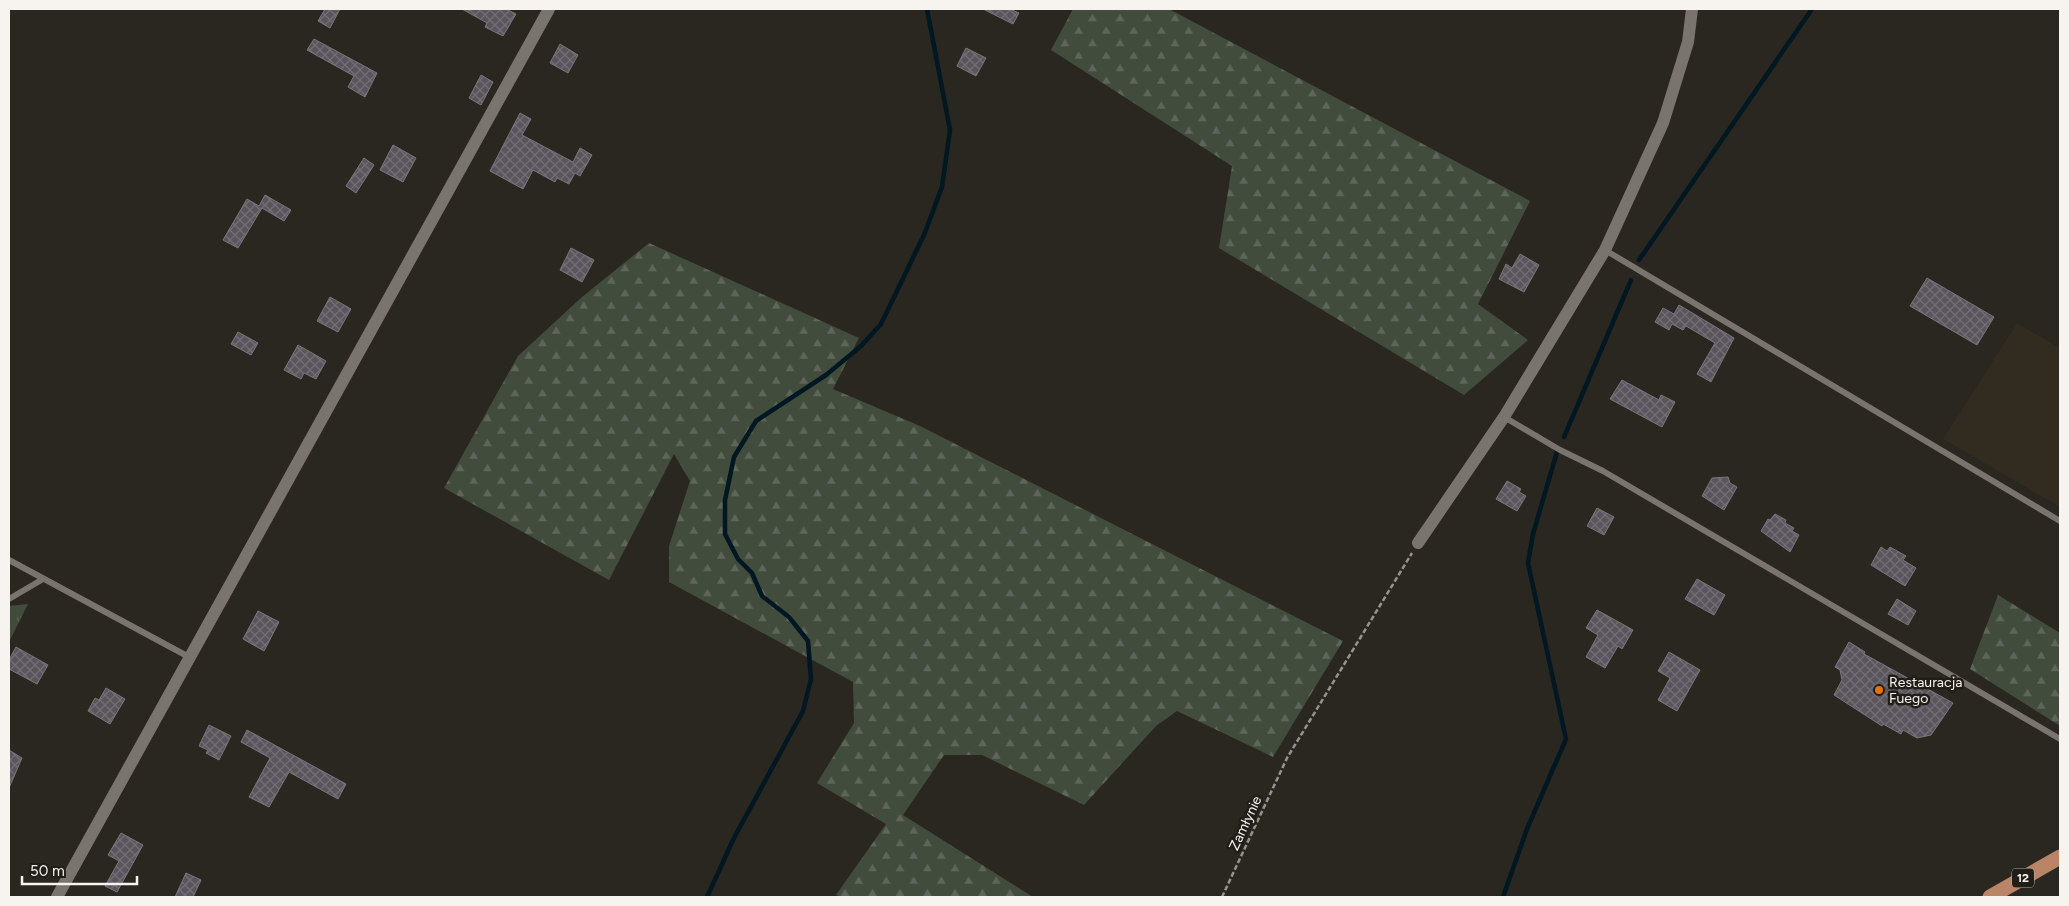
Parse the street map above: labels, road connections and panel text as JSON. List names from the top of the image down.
{
  "streets": {
    "main road": ["12"],
    "path": ["Zamłynie"]
  },
  "places": ["Restauracja Fuego"],
  "scale_bar": "50 m"
}
